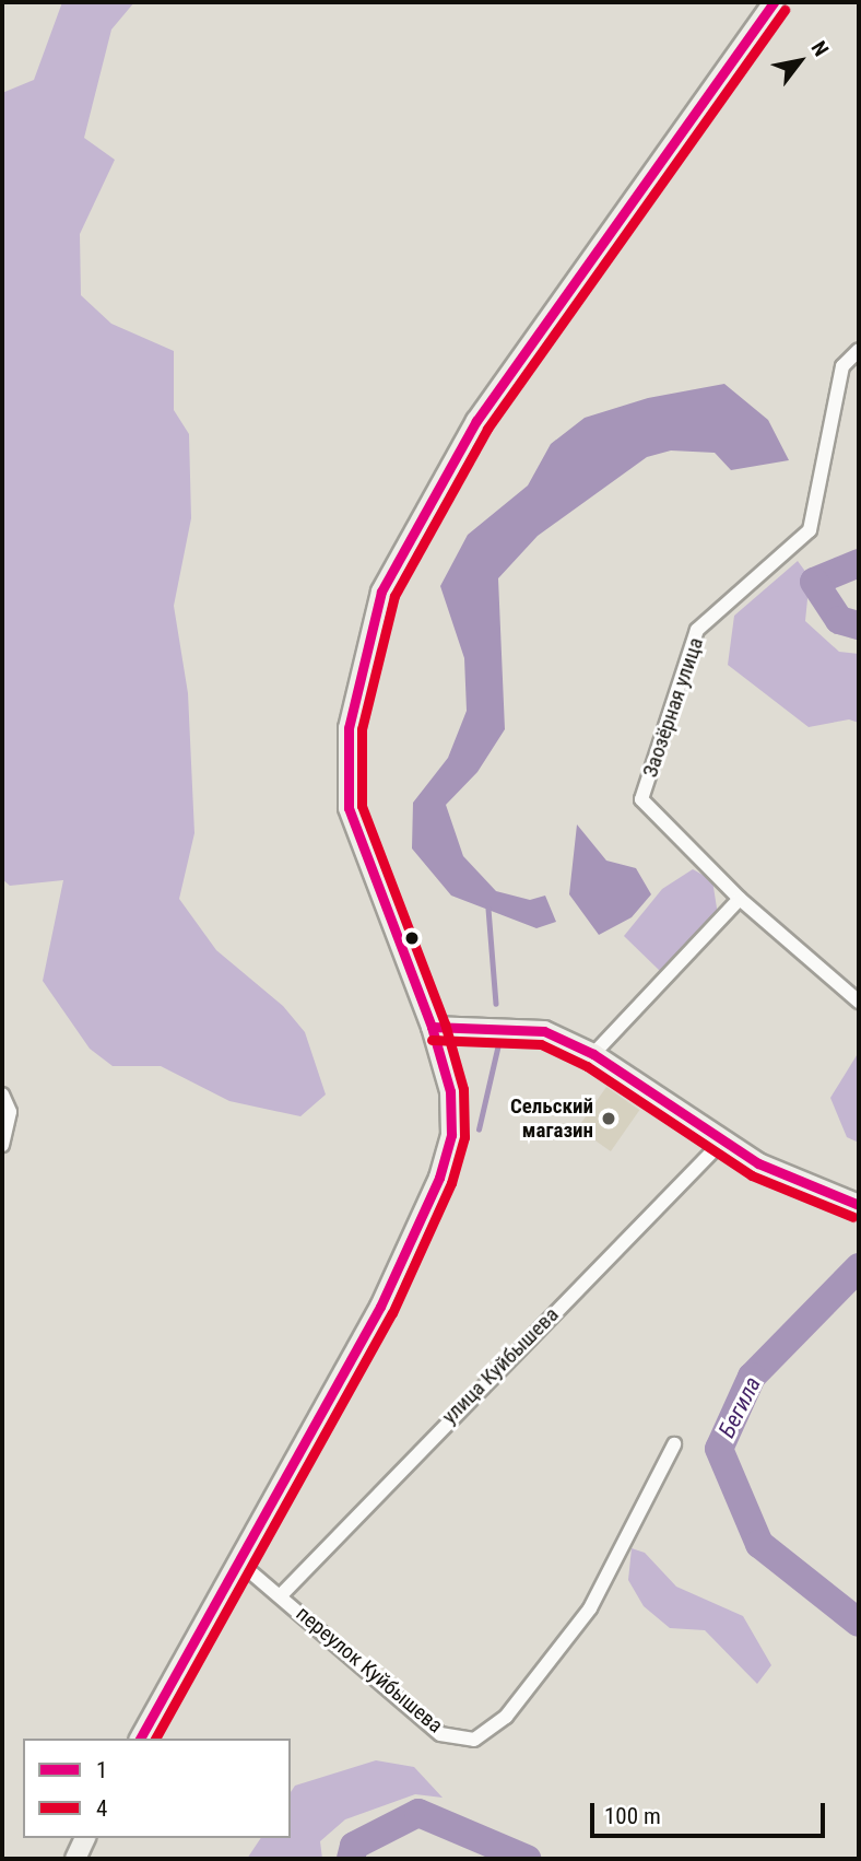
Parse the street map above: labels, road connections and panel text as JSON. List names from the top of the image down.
{
  "streets": {
    "street": ["Заозёрная улица", "улица Куйбышева", "переулок Куйбышева"]
  },
  "crossings": [
    ["улица Куйбышева", "переулок Куйбышева"]
  ],
  "water": ["Бегила"],
  "places": ["Сельский магазин"],
  "lines": ["transit line 1", "transit line 4"],
  "legend": ["1", "4"],
  "scale_bar": "100 m",
  "north": "top right"
}
